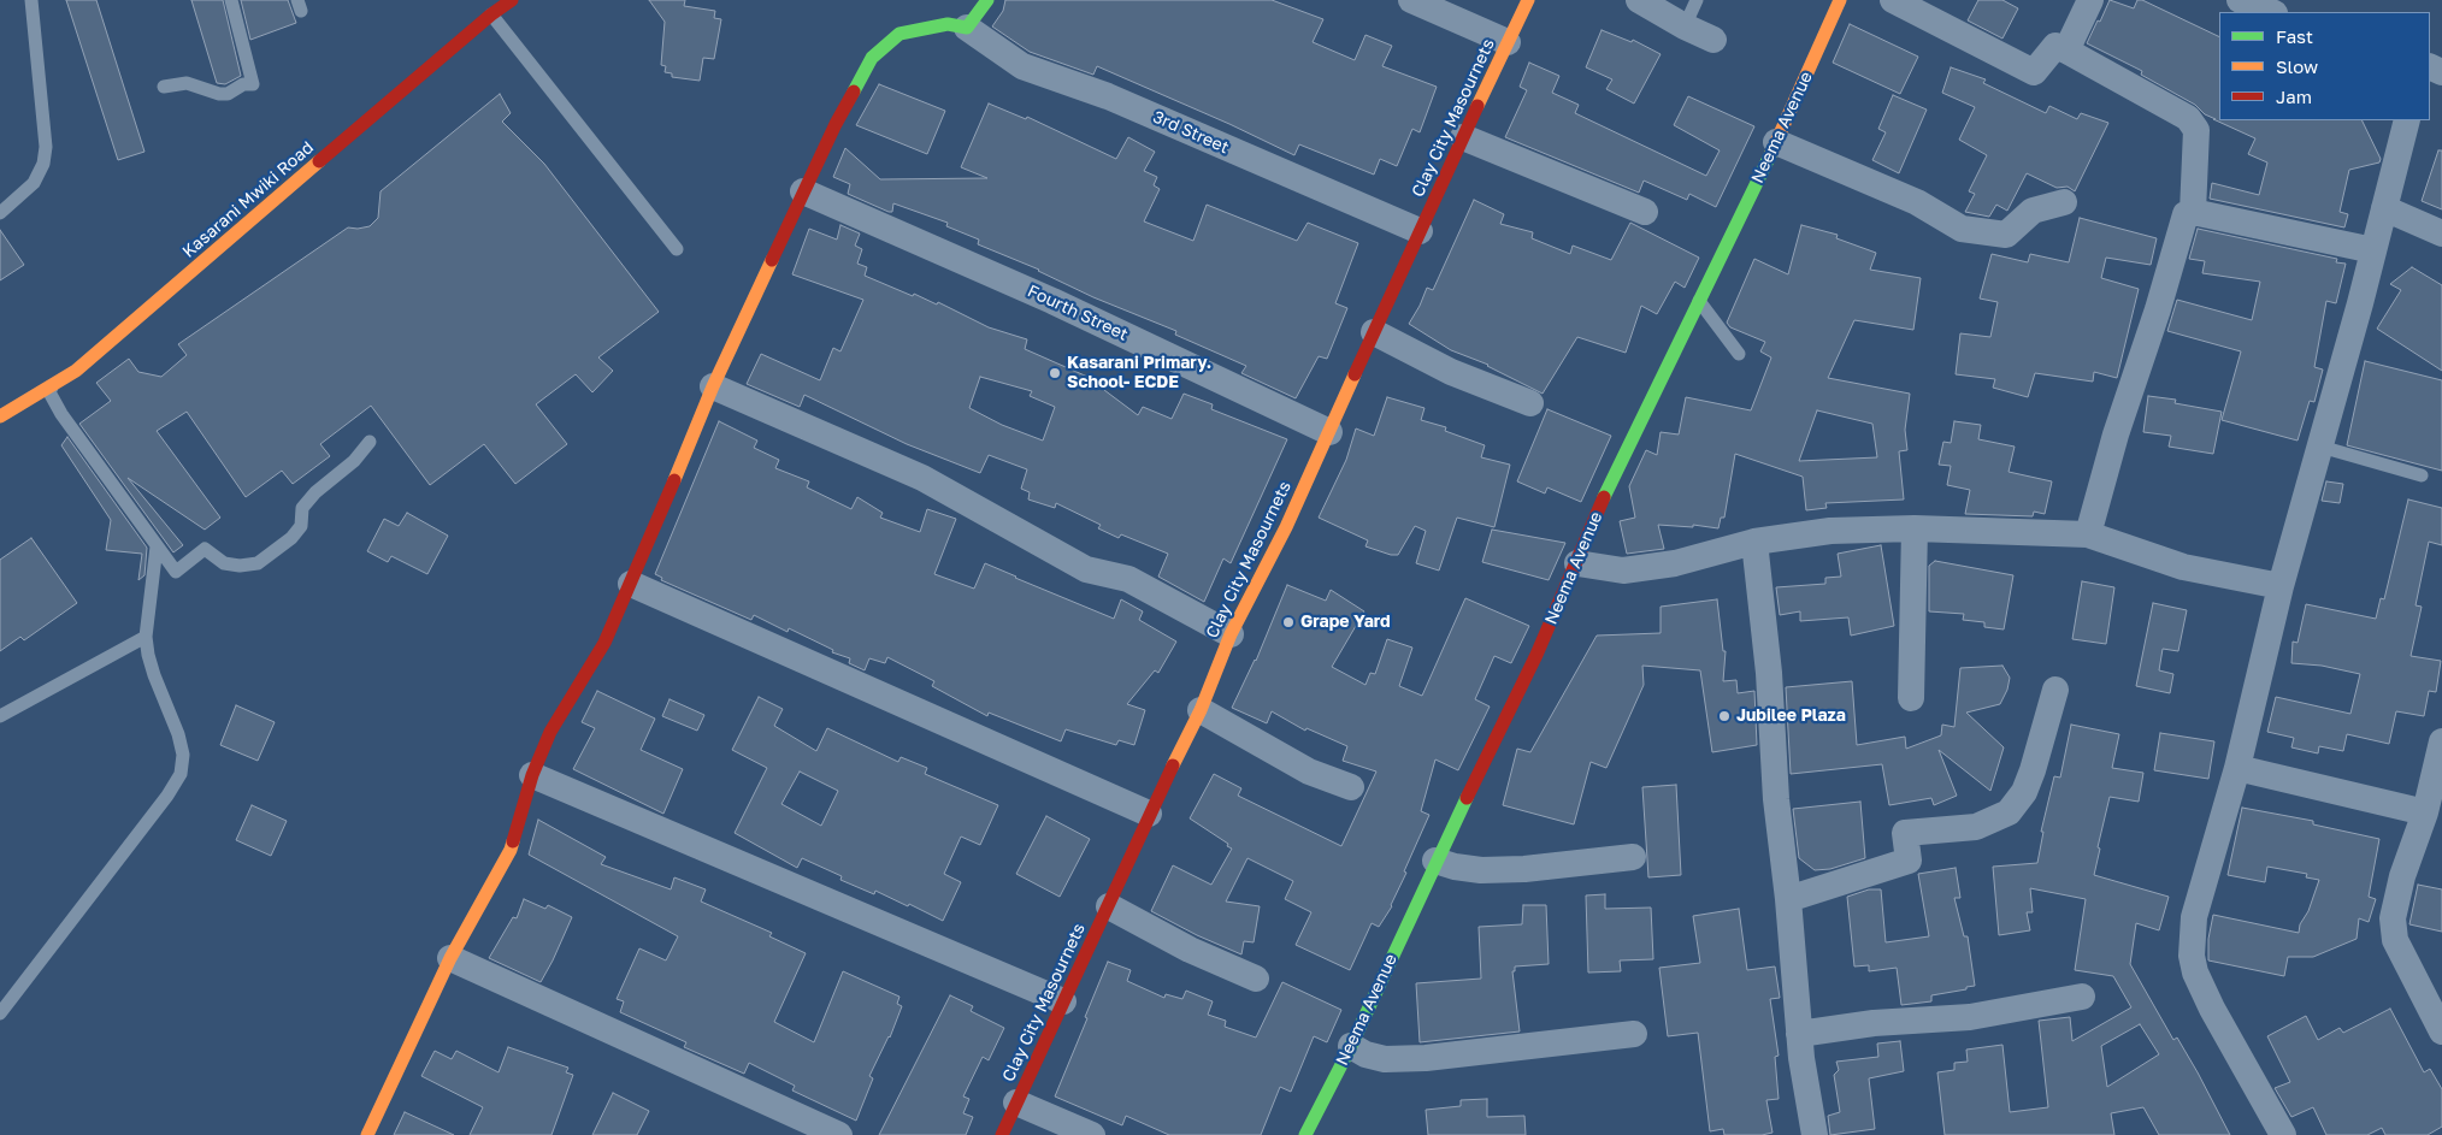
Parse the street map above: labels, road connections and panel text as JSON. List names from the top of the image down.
{
  "streets": {
    "street": [
      "Clay City Masournets",
      "Neema Avenue",
      "3rd Street",
      "Kasarani Mwiki Road",
      "Fourth Street"
    ]
  },
  "crossings": [
    ["Clay City Masournets", "3rd Street"],
    ["Clay City Masournets", "Fourth Street"]
  ],
  "places": ["Kasarani Primary. School- ECDE", "Grape Yard", "Jubilee Plaza"],
  "legend": ["Fast", "Slow", "Jam"]
}
